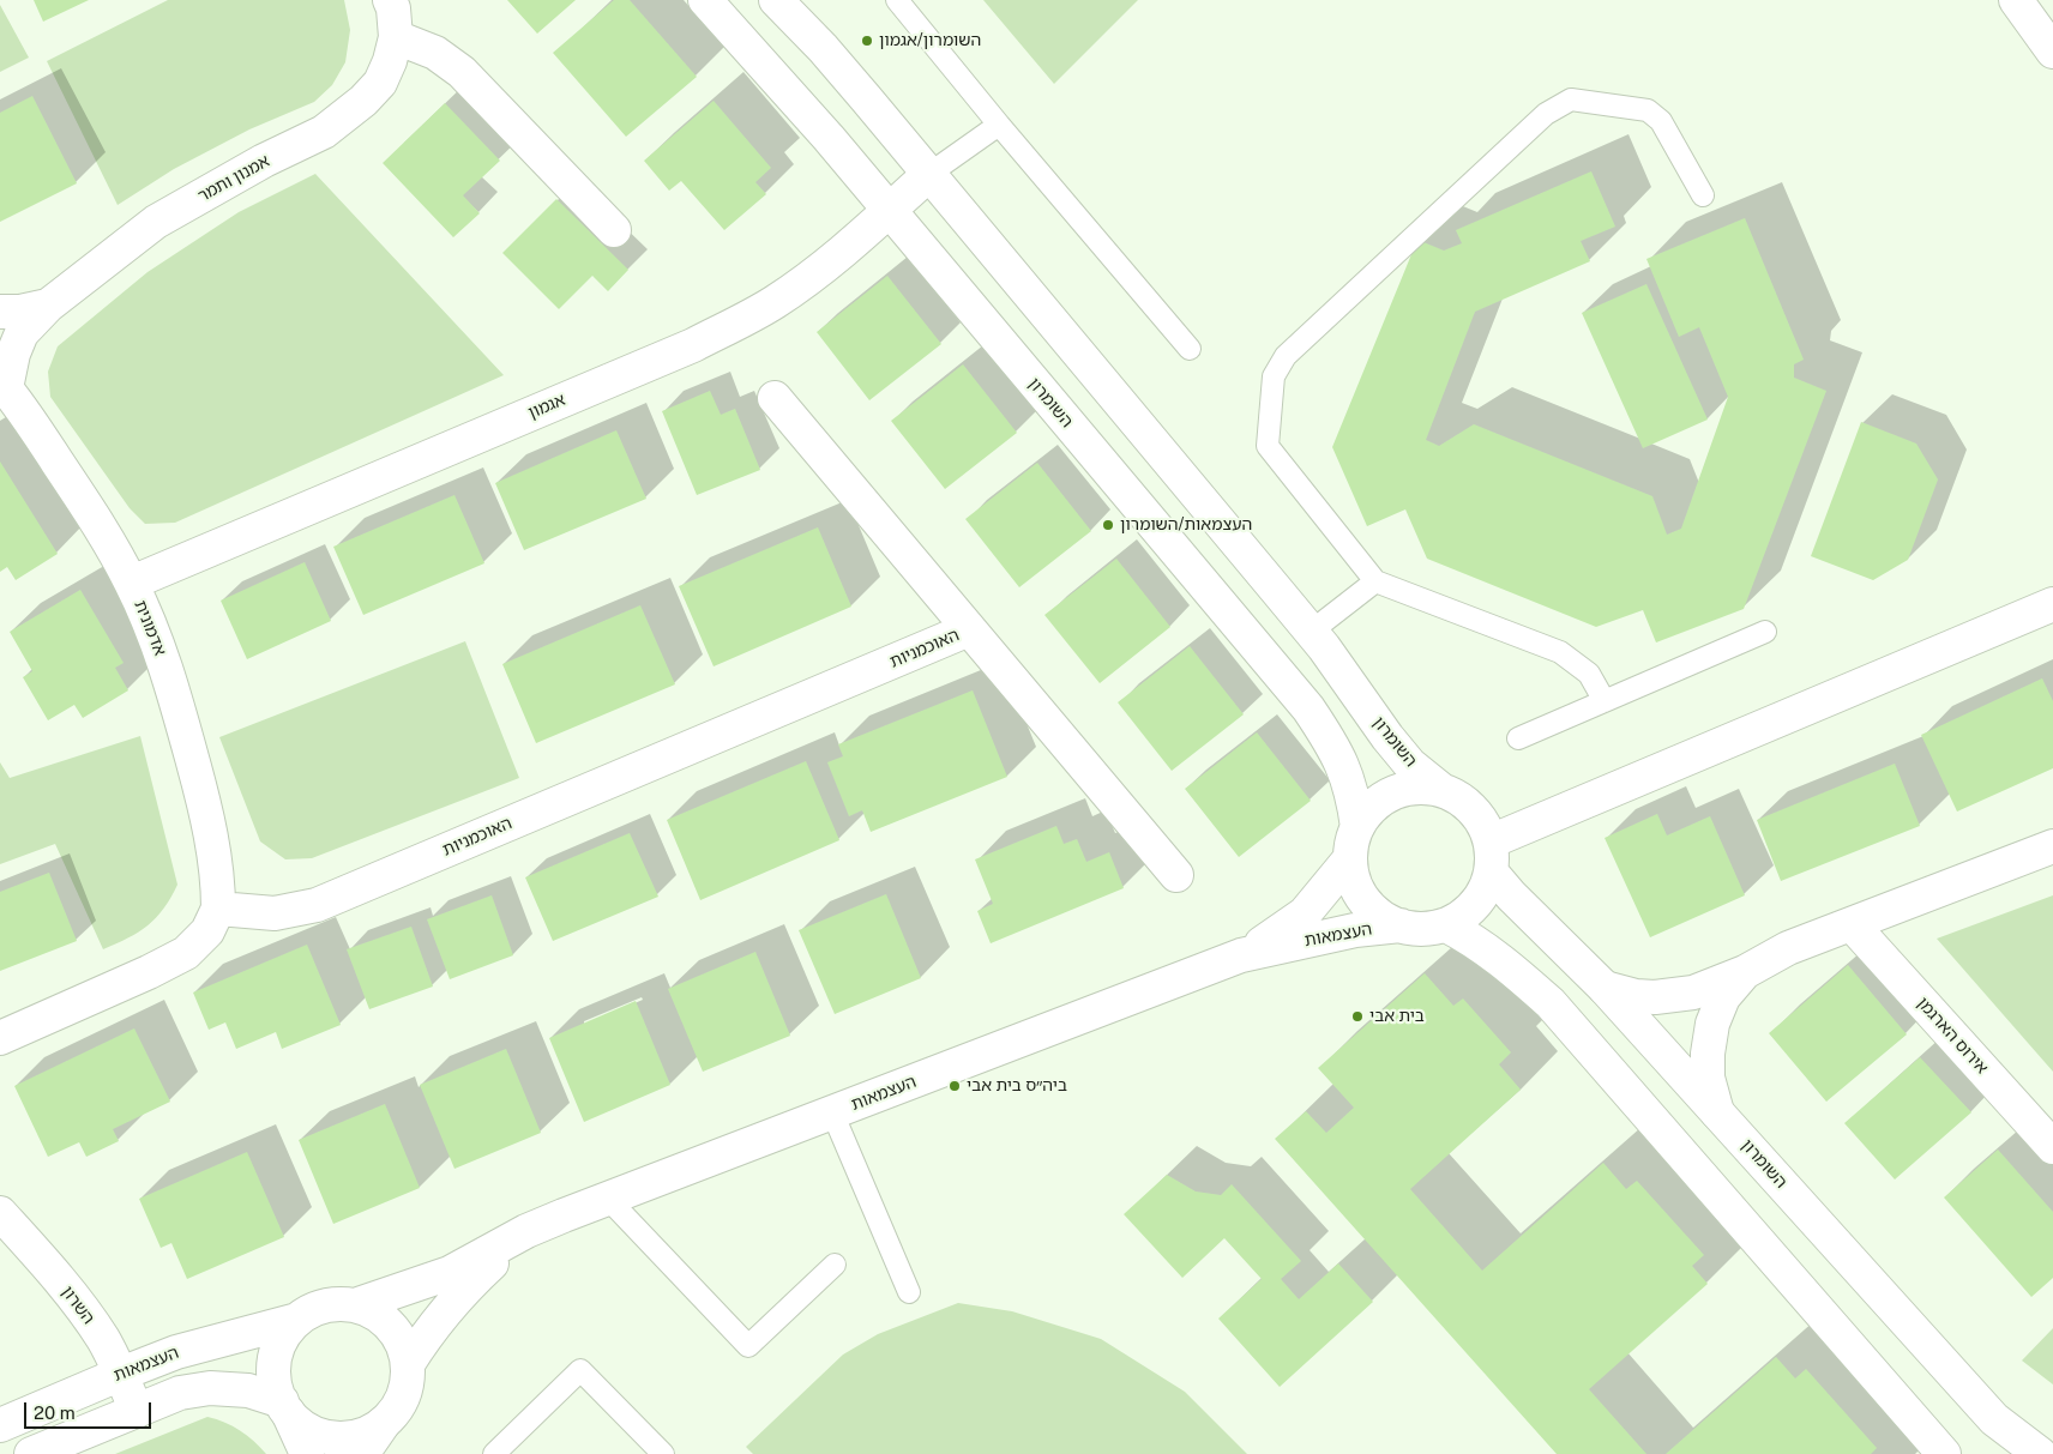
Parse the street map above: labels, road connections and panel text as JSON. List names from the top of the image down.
{
  "streets": {
    "street": [
      "אמנון ותמר",
      "השומרון",
      "אגמון",
      "אדמונית",
      "האוכמניות",
      "העצמאות",
      "אירוס הארגמן",
      "השרון"
    ]
  },
  "crossings": [
    ["אמנון ותמר", "אדמונית"],
    ["השומרון", "אגמון"],
    ["השומרון", "העצמאות"],
    ["אגמון", "אדמונית"],
    ["אדמונית", "האוכמניות"],
    ["העצמאות", "השרון"]
  ],
  "places": [
    "השומרון/אגמון",
    "העצמאות/השומרון",
    "בית אבי",
    "ביה״ס בית אבי"
  ],
  "scale_bar": "20 m"
}
